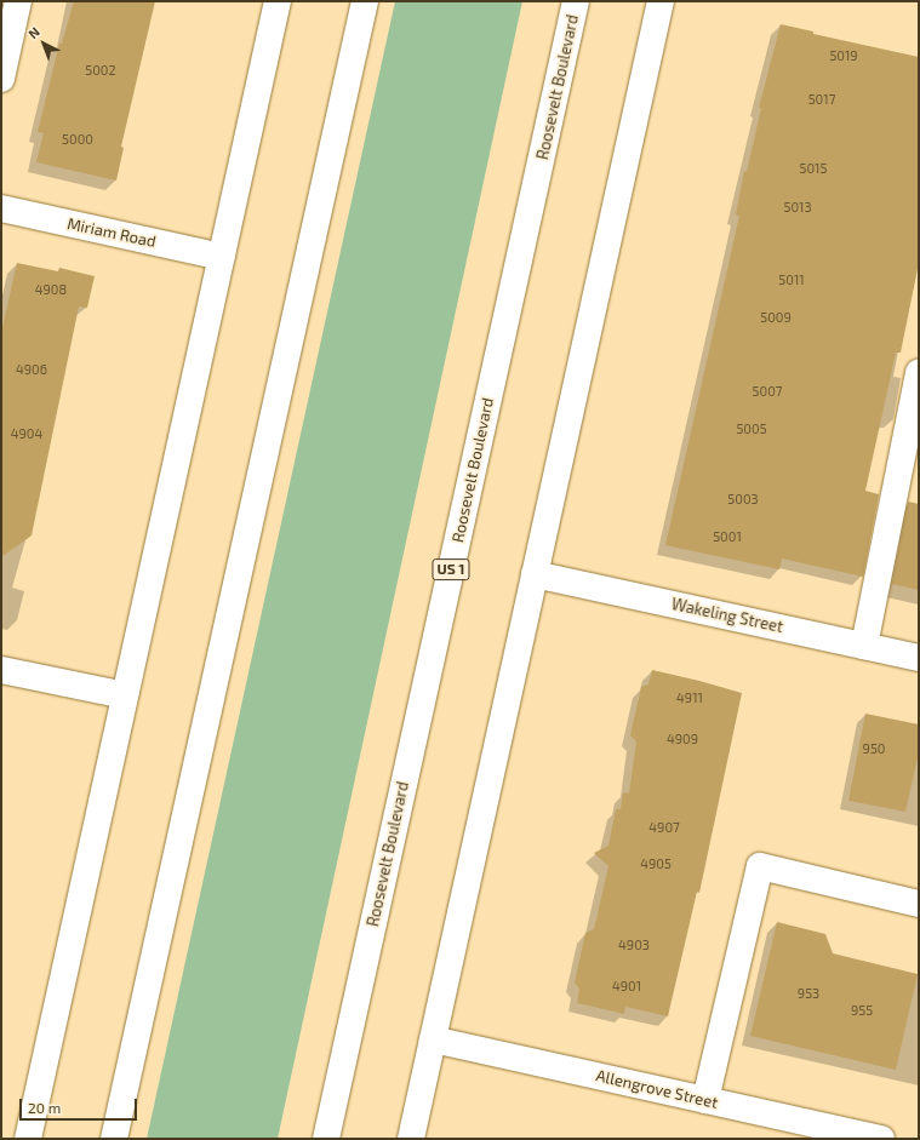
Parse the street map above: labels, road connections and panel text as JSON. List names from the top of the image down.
{
  "streets": {
    "main road": [
      "Roosevelt Boulevard",
      "Miriam Road",
      "US 1",
      "Wakeling Street",
      "Allengrove Street"
    ]
  },
  "house_numbers": [
    "5019",
    "5002",
    "5017",
    "5000",
    "5015",
    "5013",
    "5011",
    "4908",
    "5009",
    "4906",
    "5007",
    "5005",
    "4904",
    "5003",
    "5001",
    "4911",
    "4909",
    "950",
    "4907",
    "4905",
    "4903",
    "4901",
    "953",
    "955"
  ],
  "scale_bar": "20 m",
  "north": "top left"
}
